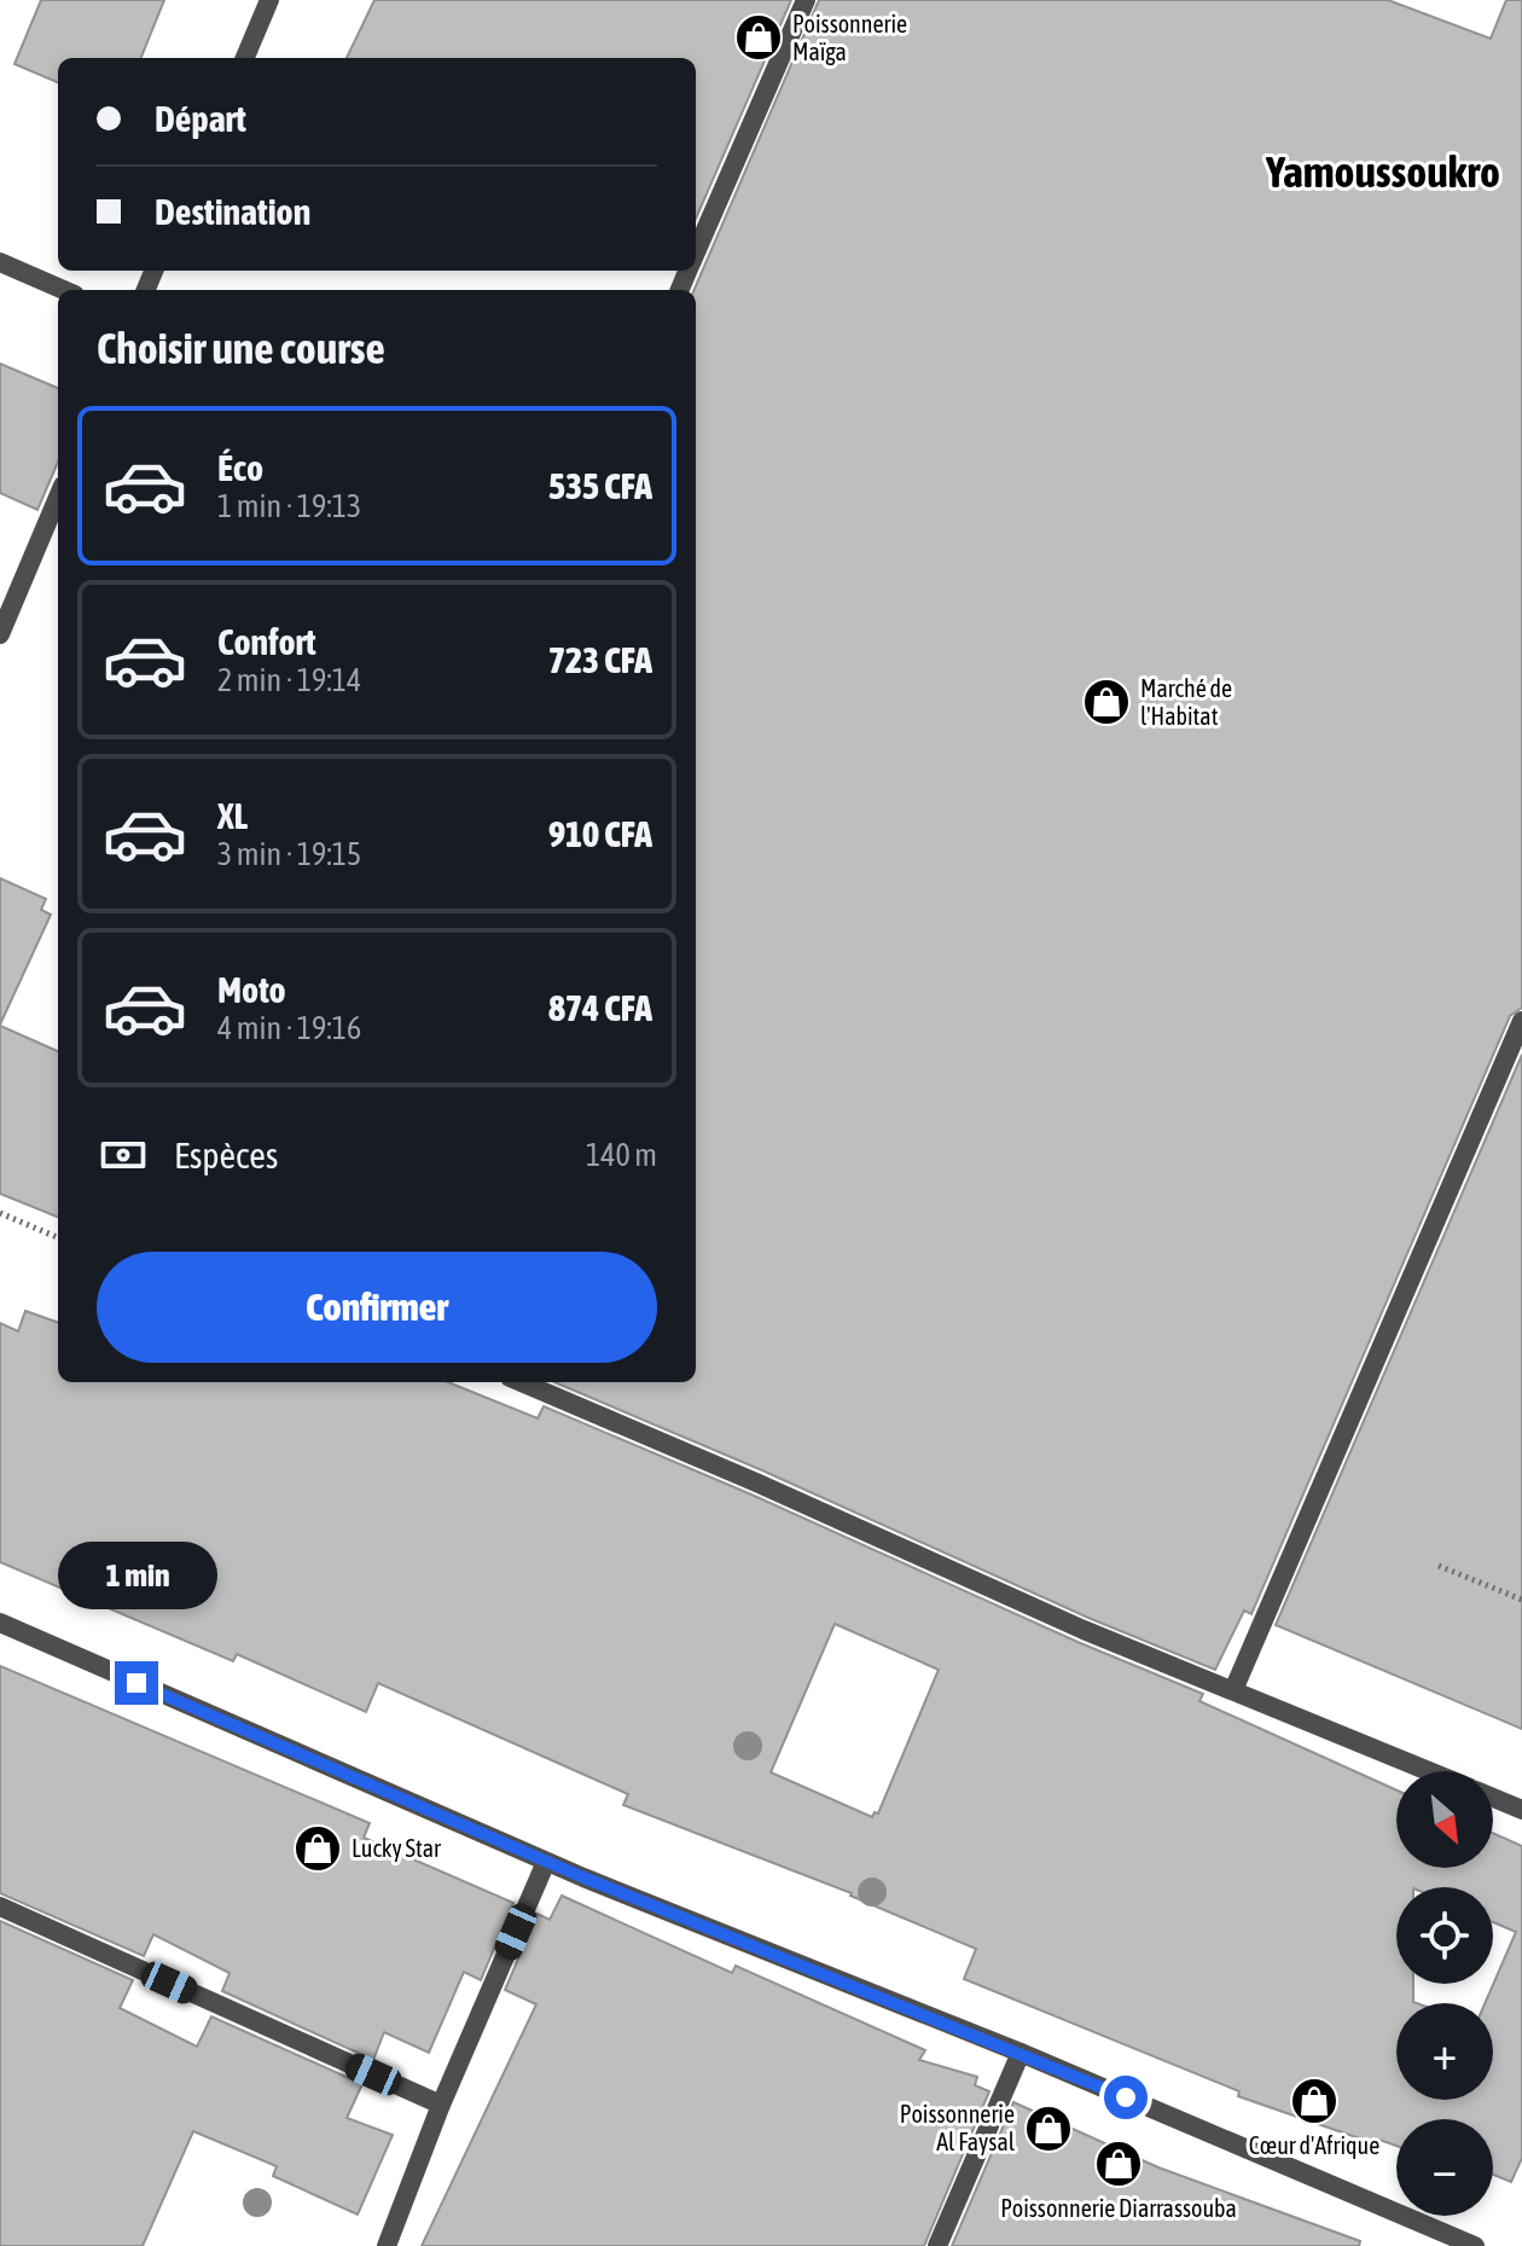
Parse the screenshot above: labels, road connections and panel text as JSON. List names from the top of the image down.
{
  "districts": ["Yamoussoukro"],
  "places": {
    "shop": [
      "Poissonnerie Maïga",
      "Marché de l'Habitat",
      "Lucky Star",
      "Cœur d'Afrique",
      "Poissonnerie Al Faysal",
      "Poissonnerie Diarrassouba"
    ]
  },
  "north": "bottom right",
  "page": {
    "banner": ["Départ", "Destination"],
    "heading": "Choisir une course",
    "list": [
      {
        "name": "Éco",
        "note": "1 min · 19:13",
        "value": "535 CFA"
      },
      {
        "name": "Confort",
        "note": "2 min · 19:14",
        "value": "723 CFA"
      },
      {
        "name": "XL",
        "note": "3 min · 19:15",
        "value": "910 CFA"
      },
      {
        "name": "Moto",
        "note": "4 min · 19:16",
        "value": "874 CFA"
      }
    ],
    "pay": ["Espèces", "140 m"],
    "buttons": "Confirmer",
    "bubble": "1 min",
    "map_buttons": ["+", "−"]
  }
}
